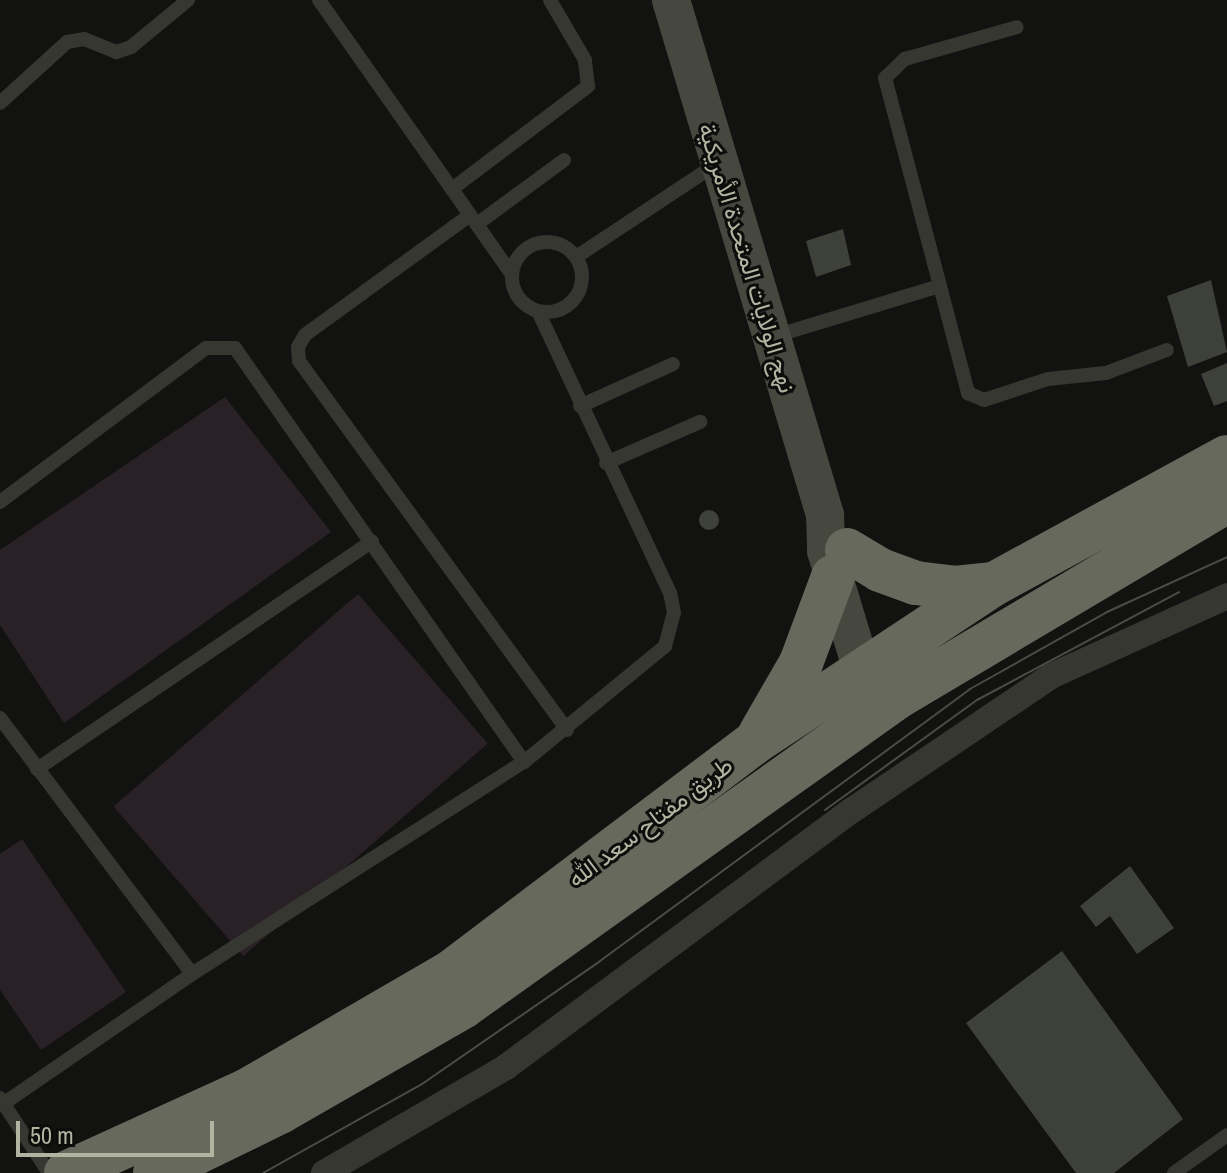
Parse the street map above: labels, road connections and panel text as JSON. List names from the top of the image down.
{
  "streets": {
    "highway": ["طريق مفتاح سعد الله"],
    "street": ["نهج الولايات المتحدة الأمريكية"]
  },
  "crossings": [
    ["نهج الولايات المتحدة الأمريكية", "طريق مفتاح سعد الله"]
  ],
  "scale_bar": "50 m"
}
